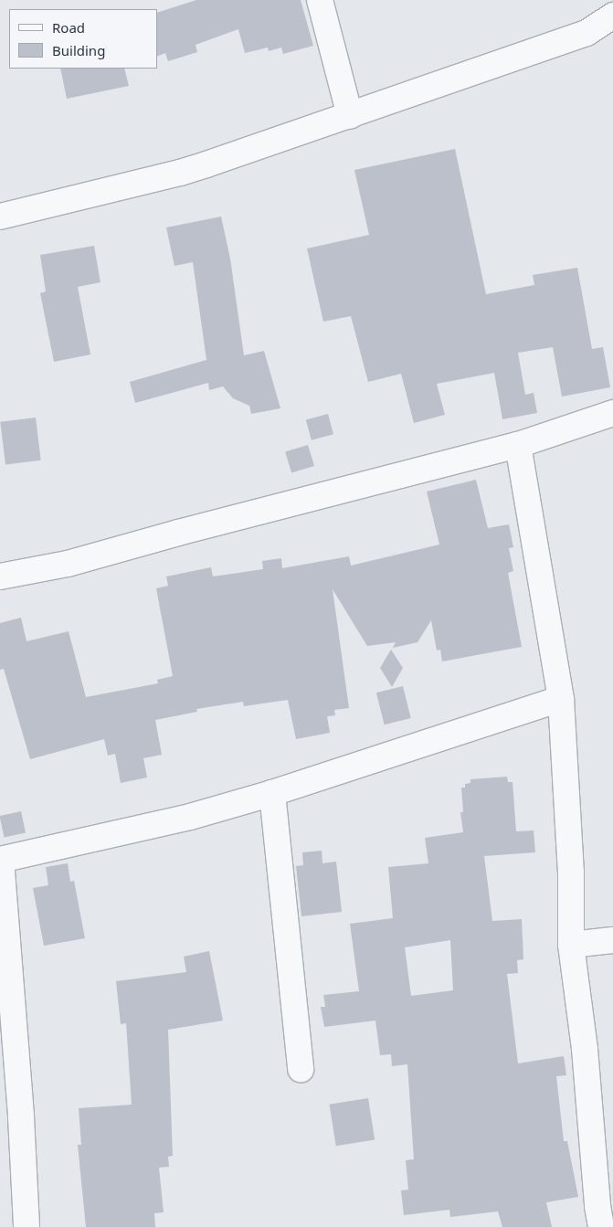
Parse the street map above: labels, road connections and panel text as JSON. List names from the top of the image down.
{
  "legend": ["Road", "Building"]
}
